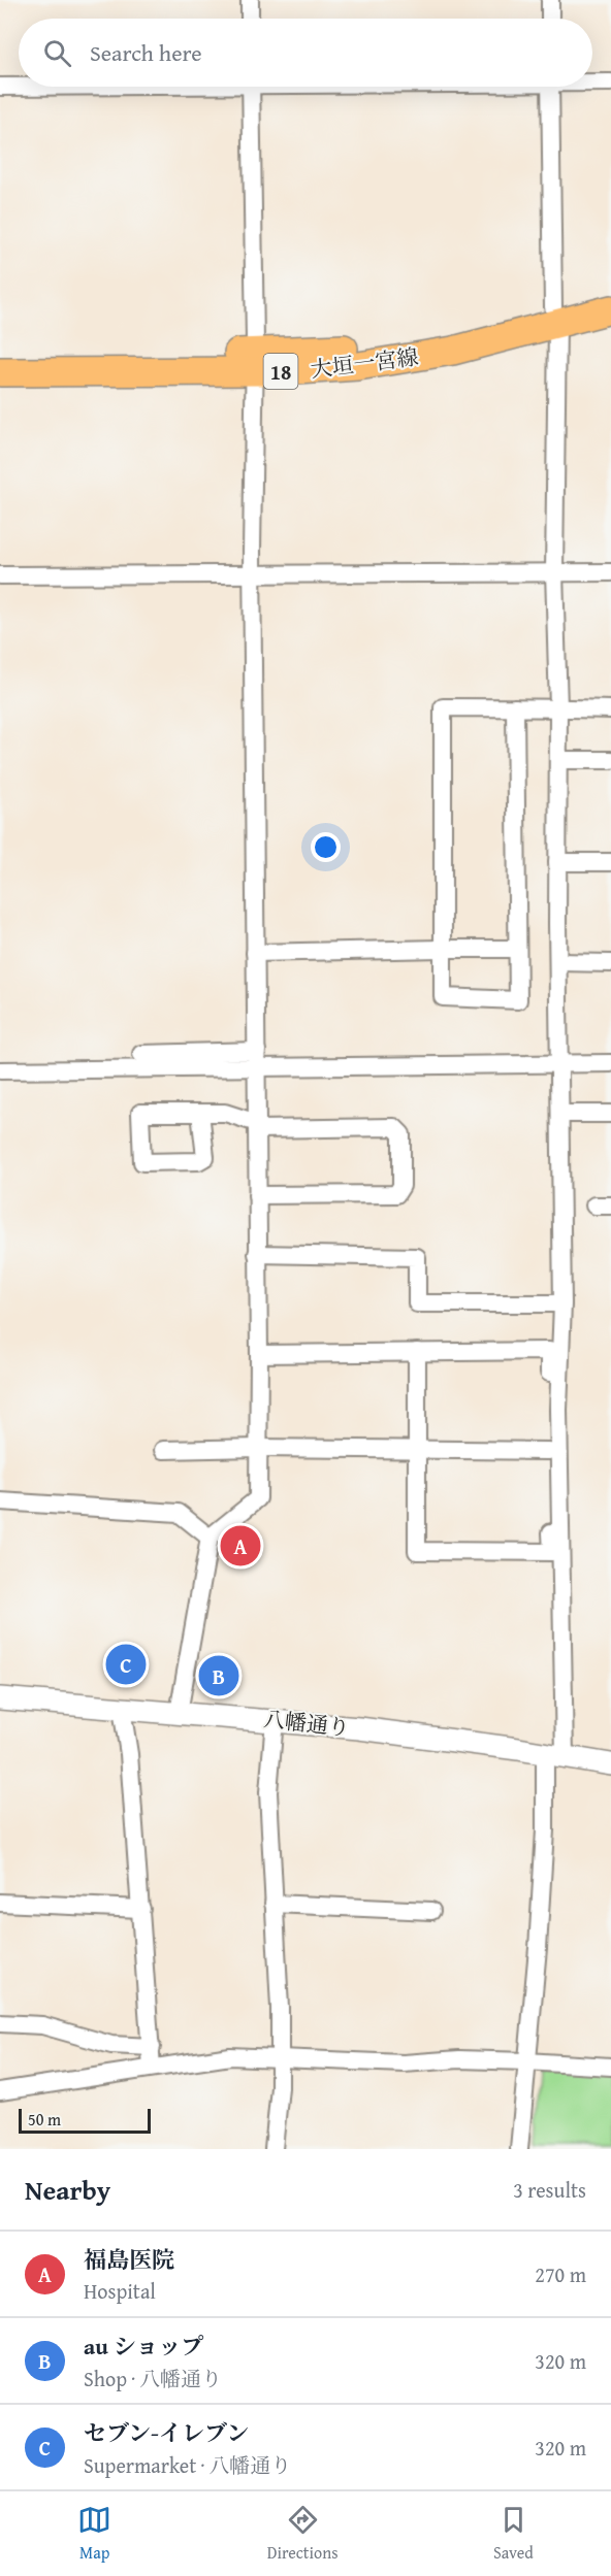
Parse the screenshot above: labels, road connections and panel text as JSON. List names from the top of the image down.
{
  "streets": {
    "main road": ["大垣一宮線", "18"],
    "street": ["八幡通り"]
  },
  "scale_bar": "50 m",
  "page": {
    "search": "Search here",
    "pins": ["A", "C", "B"],
    "scale": "50 m",
    "heading": ["Nearby", "3 results"],
    "list": [
      {
        "mark": "A",
        "name": "福島医院",
        "note": "Hospital",
        "value": "270 m"
      },
      {
        "mark": "B",
        "name": "au ショップ",
        "note": "Shop · 八幡通り",
        "value": "320 m"
      },
      {
        "mark": "C",
        "name": "セブン-イレブン",
        "note": "Supermarket · 八幡通り",
        "value": "320 m"
      }
    ],
    "nav": ["Map", "Directions", "Saved"]
  }
}
